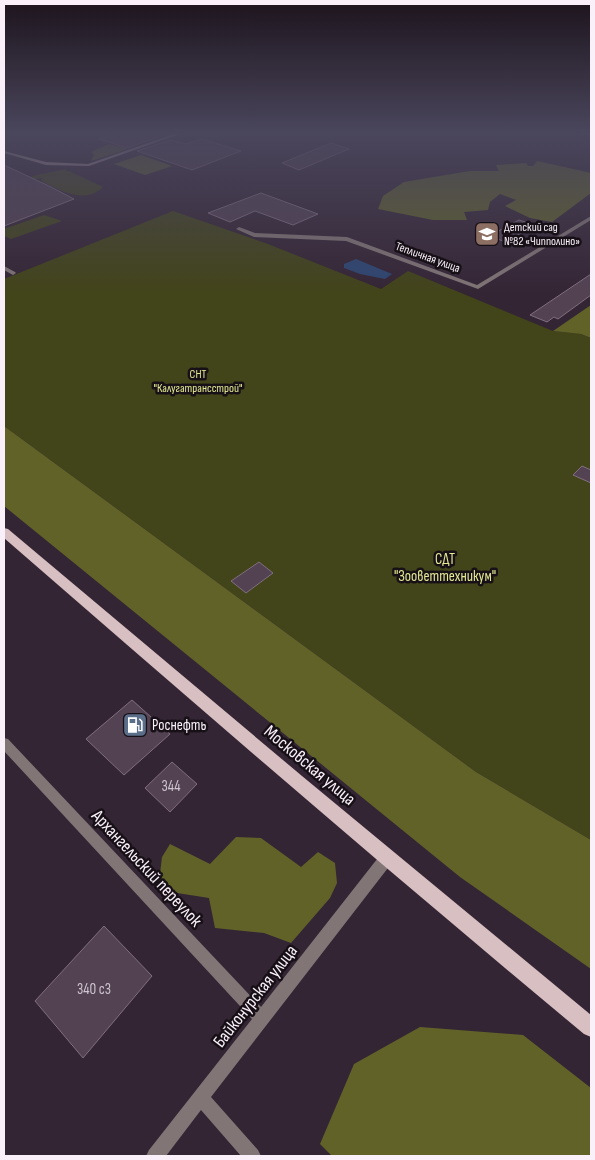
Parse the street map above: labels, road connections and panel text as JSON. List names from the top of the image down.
{
  "streets": {
    "main road": ["Московская улица"],
    "street": ["Тепличная улица", "Архангельский переулок", "Байконурская улица"]
  },
  "crossings": [
    ["Московская улица", "Байконурская улица"],
    ["Архангельский переулок", "Байконурская улица"]
  ],
  "parks": ["СНТ \"Калугатрансстрой\"", "СДТ \"Зооветтехникум\""],
  "places": {
    "school or university": ["Детский сад №82 «Чипполино»"],
    "fuel station": ["Роснефть"]
  },
  "house_numbers": ["344", "340 с3"]
}
